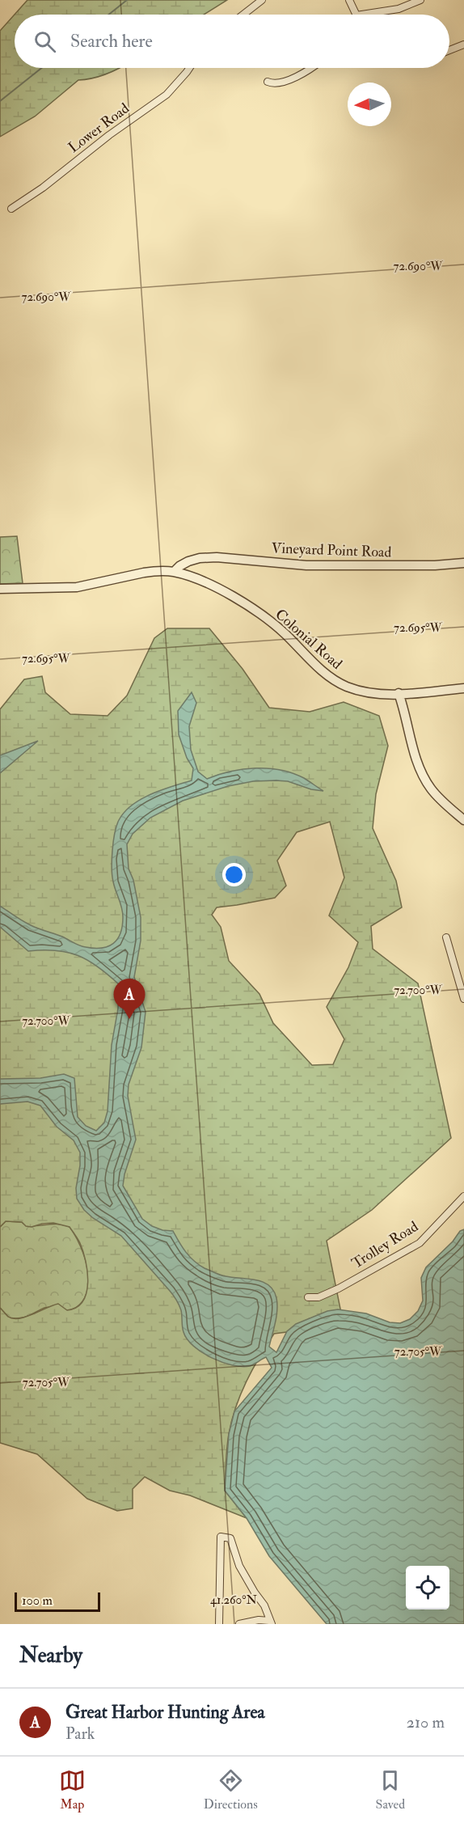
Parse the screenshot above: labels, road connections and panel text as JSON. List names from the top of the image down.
{
  "streets": {
    "street": [
      "Lower Road",
      "Vineyard Point Road",
      "Colonial Road",
      "Trolley Road"
    ]
  },
  "crossings": [
    ["Vineyard Point Road", "Colonial Road"]
  ],
  "scale_bar": "100 m",
  "north": "left",
  "page": {
    "search": "Search here",
    "pins": "A",
    "scale": "100 m",
    "heading": "Nearby",
    "list": [
      {
        "mark": "A",
        "name": "Great Harbor Hunting Area",
        "note": "Park",
        "value": "210 m"
      }
    ],
    "nav": ["Map", "Directions", "Saved"]
  },
  "coordinates": [
    "72.690°W",
    "72.695°W",
    "72.700°W",
    "72.705°W",
    "41.260°N"
  ]
}
